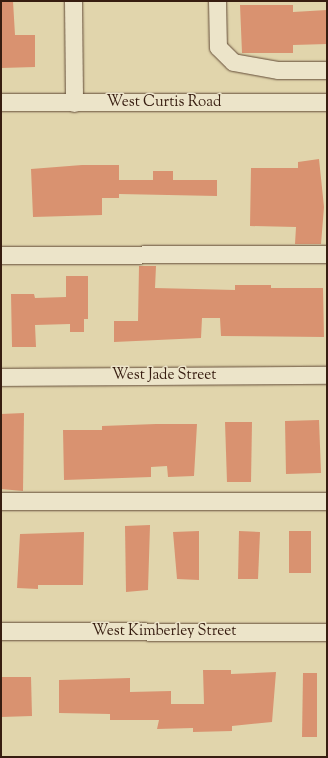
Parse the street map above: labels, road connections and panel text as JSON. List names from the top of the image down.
{
  "streets": {
    "street": ["West Curtis Road", "West Jade Street", "West Kimberley Street"]
  }
}
